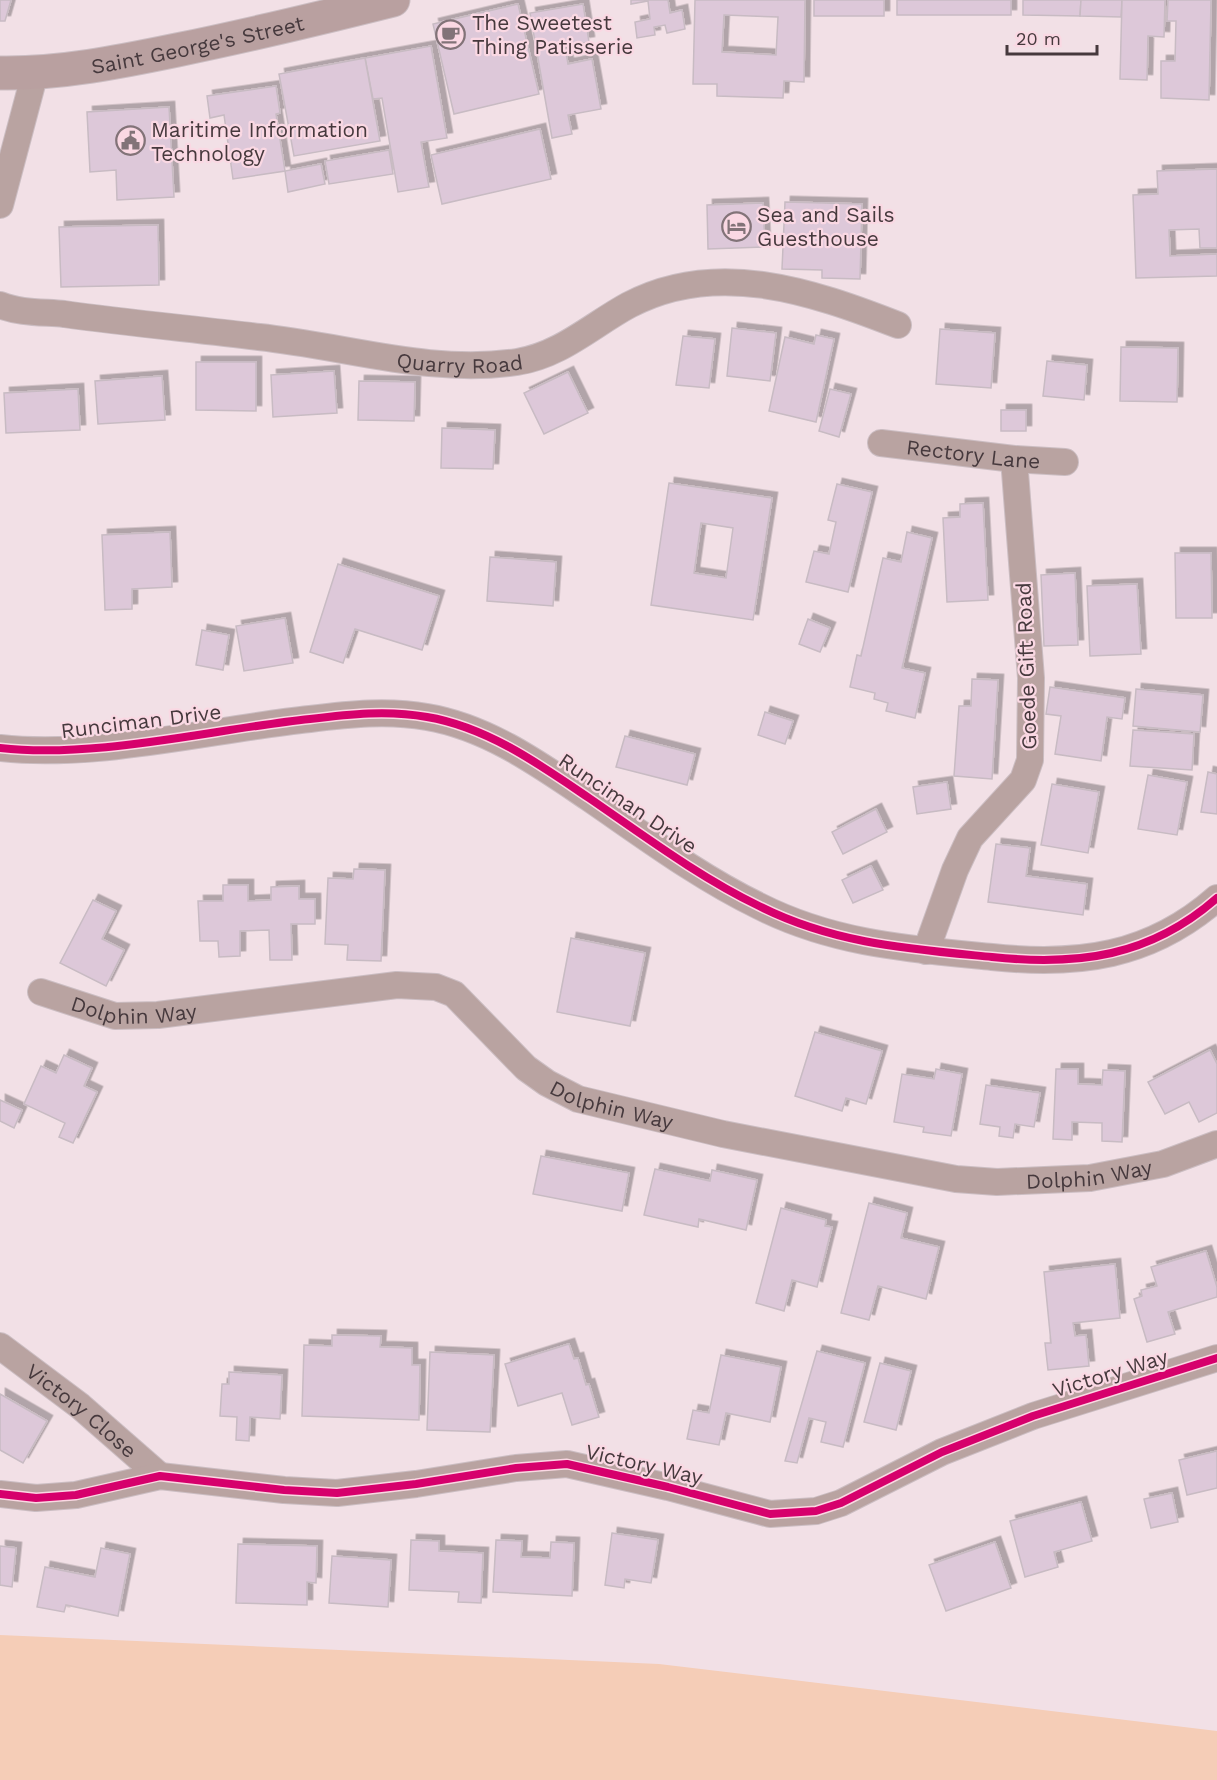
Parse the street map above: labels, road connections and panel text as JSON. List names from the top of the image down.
{
  "streets": {
    "main road": ["Saint George's Street"],
    "street": [
      "Quarry Road",
      "Rectory Lane",
      "Goede Gift Road",
      "Runciman Drive",
      "Dolphin Way",
      "Victory Way",
      "Victory Close"
    ]
  },
  "crossings": [
    ["Rectory Lane", "Goede Gift Road"],
    ["Goede Gift Road", "Runciman Drive"],
    ["Victory Way", "Victory Close"]
  ],
  "places": {
    "cafe": ["The Sweetest Thing Patisserie"],
    "public building": ["Maritime Information Technology"],
    "hotel": ["Sea and Sails Guesthouse"]
  },
  "scale_bar": "20 m"
}
